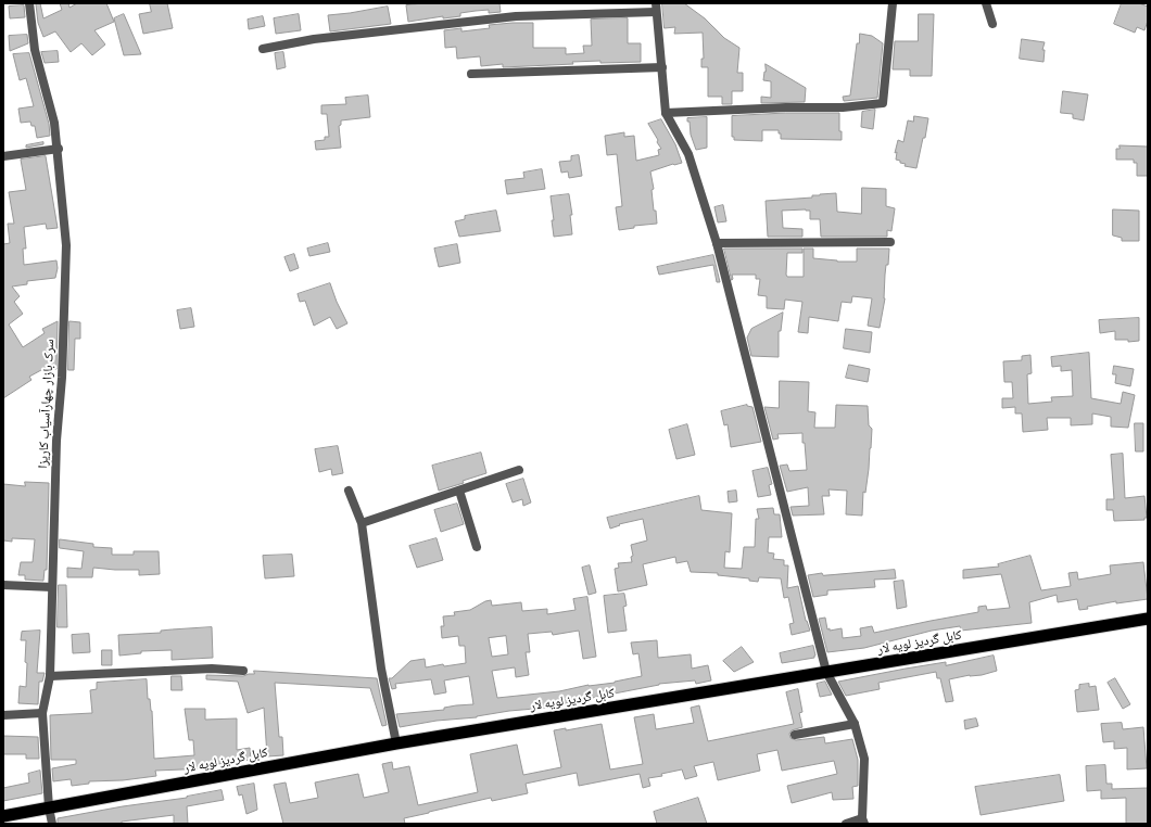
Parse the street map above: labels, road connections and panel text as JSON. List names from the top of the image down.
{
  "streets": {
    "highway": ["کابل گردیز لویه لار"],
    "street": ["سرک بازار چهارآسیاب کاریزا"]
  },
  "crossings": [
    ["سرک بازار چهارآسیاب کاریزا", "کابل گردیز لویه لار"]
  ]
}
